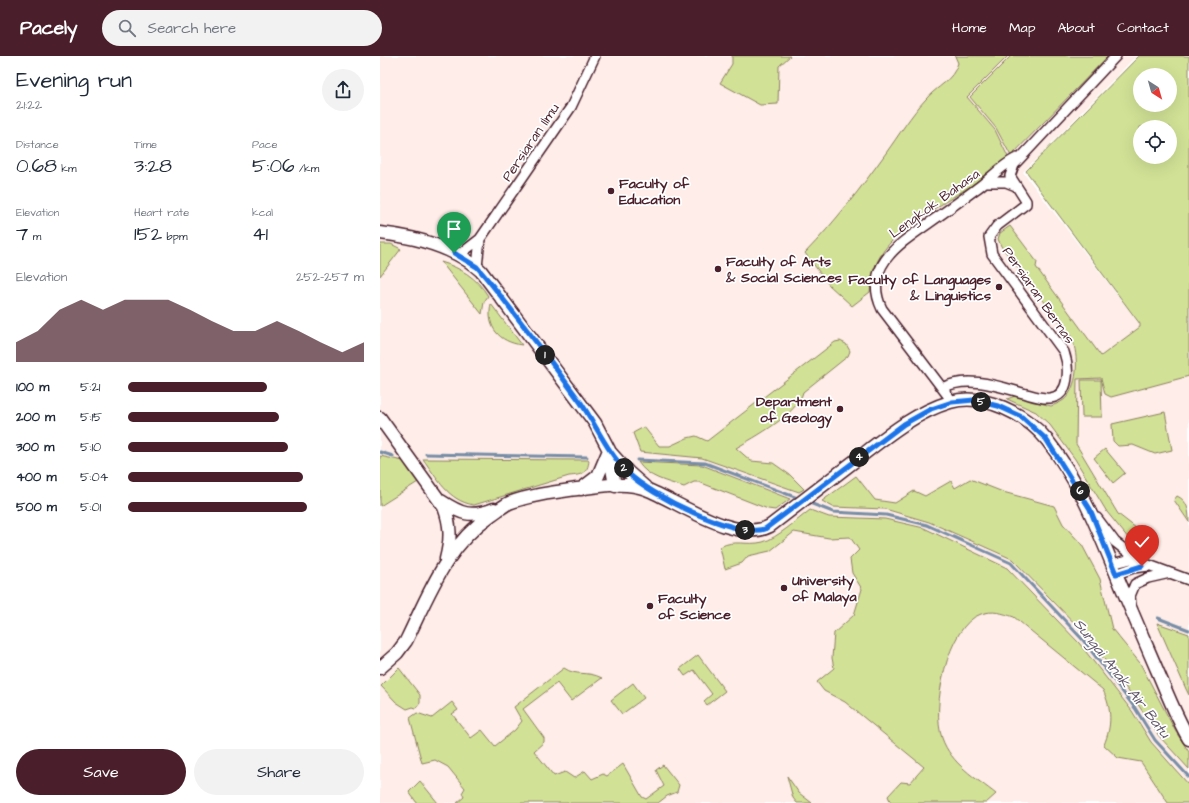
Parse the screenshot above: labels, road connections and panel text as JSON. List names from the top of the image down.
{
  "streets": {
    "street": ["Persiaran Ilmu", "Lengkok Bahasa", "Persiaran Bernas"]
  },
  "crossings": [
    ["Lengkok Bahasa", "Persiaran Bernas"]
  ],
  "water": ["Sungai Anak Air Batu"],
  "places": [
    "Faculty of Education",
    "Faculty of Arts & Social Sciences",
    "Faculty of Languages & Linguistics",
    "Department of Geology",
    "University of Malaya",
    "Faculty of Science"
  ],
  "north": "bottom right",
  "page": {
    "header": "Pacely",
    "search": "Search here",
    "nav": [
      "Home",
      "Map",
      "About",
      "Contact"
    ],
    "heading": ["Evening run", "21:22"],
    "stats": [
      ["Distance", "0.68 km"],
      ["Time", "3:28"],
      ["Pace", "5:06 /km"],
      ["Elevation", "7 m"],
      ["Heart rate", "152 bpm"],
      ["kcal", "41"]
    ],
    "chart": ["Elevation", "252–257 m"],
    "pins": [
      "1",
      "5",
      "4",
      "2",
      "6",
      "3"
    ],
    "list": [
      {
        "name": "100 m",
        "note": "5:21"
      },
      {
        "name": "200 m",
        "note": "5:15"
      },
      {
        "name": "300 m",
        "note": "5:10"
      },
      {
        "name": "400 m",
        "note": "5:04"
      },
      {
        "name": "500 m",
        "note": "5:01"
      }
    ],
    "buttons": ["Save", "Share"]
  }
}
